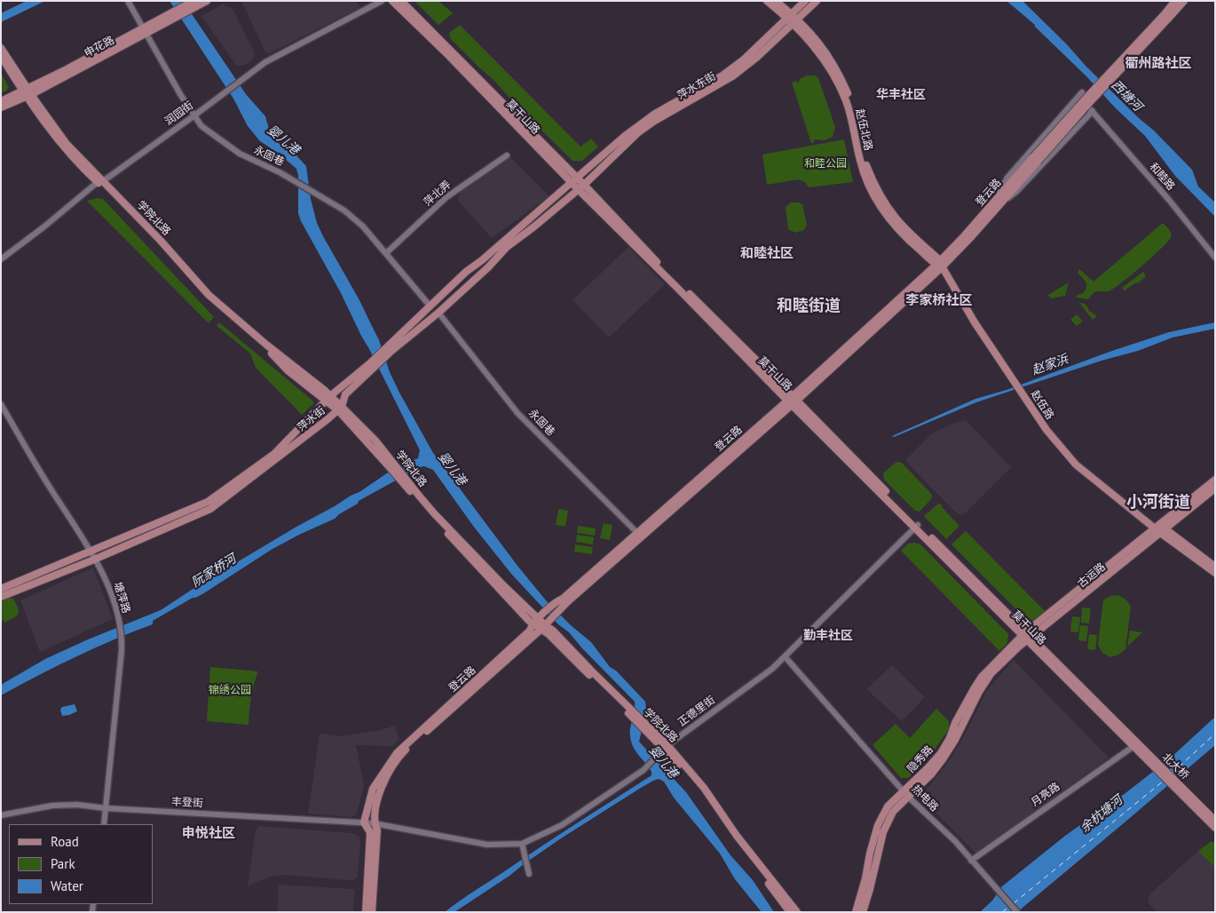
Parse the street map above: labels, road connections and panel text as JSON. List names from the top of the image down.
{
  "streets": {
    "main road": [
      "申花路",
      "萍水东街",
      "莫干山路",
      "赵伍北路",
      "登云路",
      "学院北路",
      "赵伍路",
      "萍水街",
      "古运路",
      "隐秀路",
      "北大桥"
    ],
    "street": [
      "润园街",
      "永固巷",
      "和睦路",
      "萍北弄",
      "塘萍路",
      "正德里街",
      "月亮路",
      "热电路",
      "丰登街"
    ]
  },
  "crossings": [
    ["申花路", "永固巷"],
    ["申花路", "学院北路"],
    ["萍水东街", "莫干山路"],
    ["萍水东街", "赵伍北路"],
    ["萍水东街", "萍水街"],
    ["润园街", "永固巷"],
    ["润园街", "学院北路"],
    ["莫干山路", "登云路"],
    ["莫干山路", "萍水街"],
    ["莫干山路", "古运路"],
    ["莫干山路", "正德里街"],
    ["莫干山路", "隐秀路"],
    ["莫干山路", "北大桥"],
    ["莫干山路", "月亮路"],
    ["赵伍北路", "登云路"],
    ["赵伍北路", "赵伍路"],
    ["永固巷", "登云路"],
    ["永固巷", "萍北弄"],
    ["永固巷", "萍水街"],
    ["和睦路", "登云路"],
    ["登云路", "学院北路"],
    ["登云路", "赵伍路"],
    ["登云路", "正德里街"],
    ["登云路", "丰登街"],
    ["学院北路", "萍水街"],
    ["学院北路", "正德里街"],
    ["赵伍路", "古运路"],
    ["萍水街", "塘萍路"],
    ["古运路", "隐秀路"],
    ["塘萍路", "丰登街"],
    ["正德里街", "热电路"],
    ["正德里街", "丰登街"],
    ["隐秀路", "热电路"],
    ["月亮路", "热电路"]
  ],
  "districts": [
    "衢州路社区",
    "华丰社区",
    "和睦社区",
    "李家桥社区",
    "和睦街道",
    "小河街道",
    "勤丰社区",
    "申悦社区"
  ],
  "water": [
    "西塘河",
    "婴儿港",
    "赵家浜",
    "阮家桥河",
    "余杭塘河"
  ],
  "parks": ["和睦公园", "锦绣公园"],
  "legend": ["Road", "Park", "Water"]
}
